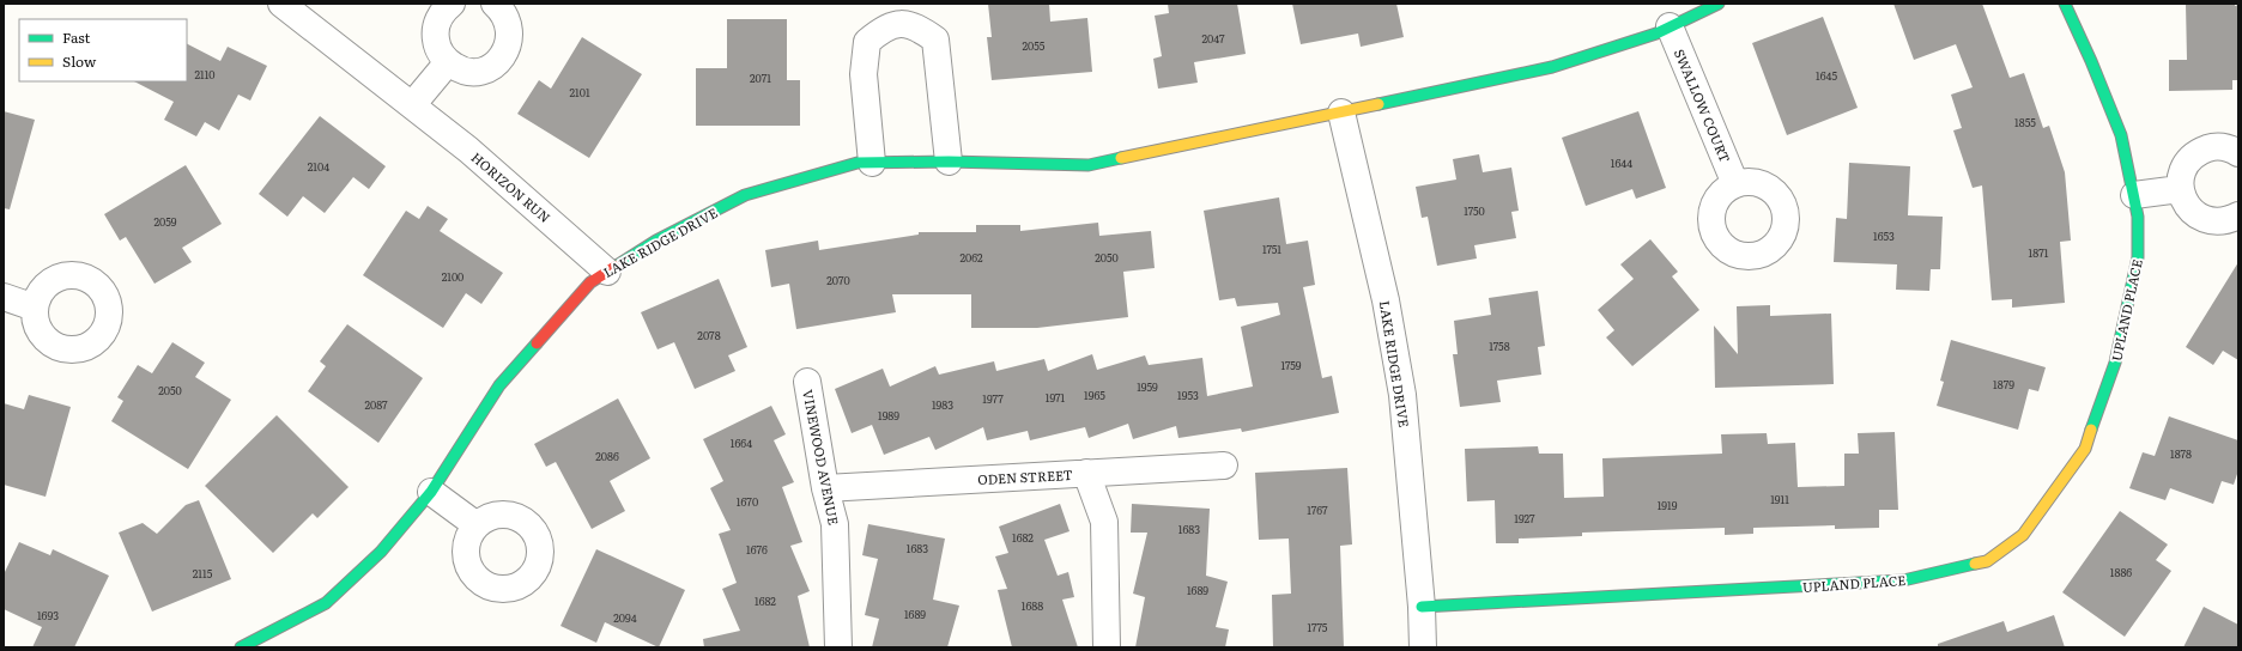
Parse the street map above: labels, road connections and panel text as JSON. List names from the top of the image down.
{
  "streets": {
    "street": [
      "SWALLOW COURT",
      "HORIZON RUN",
      "LAKE RIDGE DRIVE",
      "UPLAND PLACE",
      "VINEWOOD AVENUE",
      "ODEN STREET"
    ]
  },
  "crossings": [
    ["SWALLOW COURT", "LAKE RIDGE DRIVE"],
    ["HORIZON RUN", "LAKE RIDGE DRIVE"],
    ["LAKE RIDGE DRIVE", "UPLAND PLACE"],
    ["VINEWOOD AVENUE", "ODEN STREET"]
  ],
  "house_numbers": [
    "2047",
    "2055",
    "2110",
    "1645",
    "2071",
    "2101",
    "1855",
    "1644",
    "2104",
    "1750",
    "2059",
    "1653",
    "1751",
    "1871",
    "2062",
    "2050",
    "2100",
    "2070",
    "2078",
    "1758",
    "1759",
    "1879",
    "1959",
    "2050",
    "1965",
    "1953",
    "1971",
    "1977",
    "2087",
    "1983",
    "1989",
    "1664",
    "1878",
    "2086",
    "1911",
    "1670",
    "1919",
    "1767",
    "1927",
    "1683",
    "1682",
    "1683",
    "1676",
    "1886",
    "2115",
    "1689",
    "1682",
    "1688",
    "1689",
    "1693",
    "2094",
    "1775"
  ],
  "legend": ["Fast", "Slow"]
}
